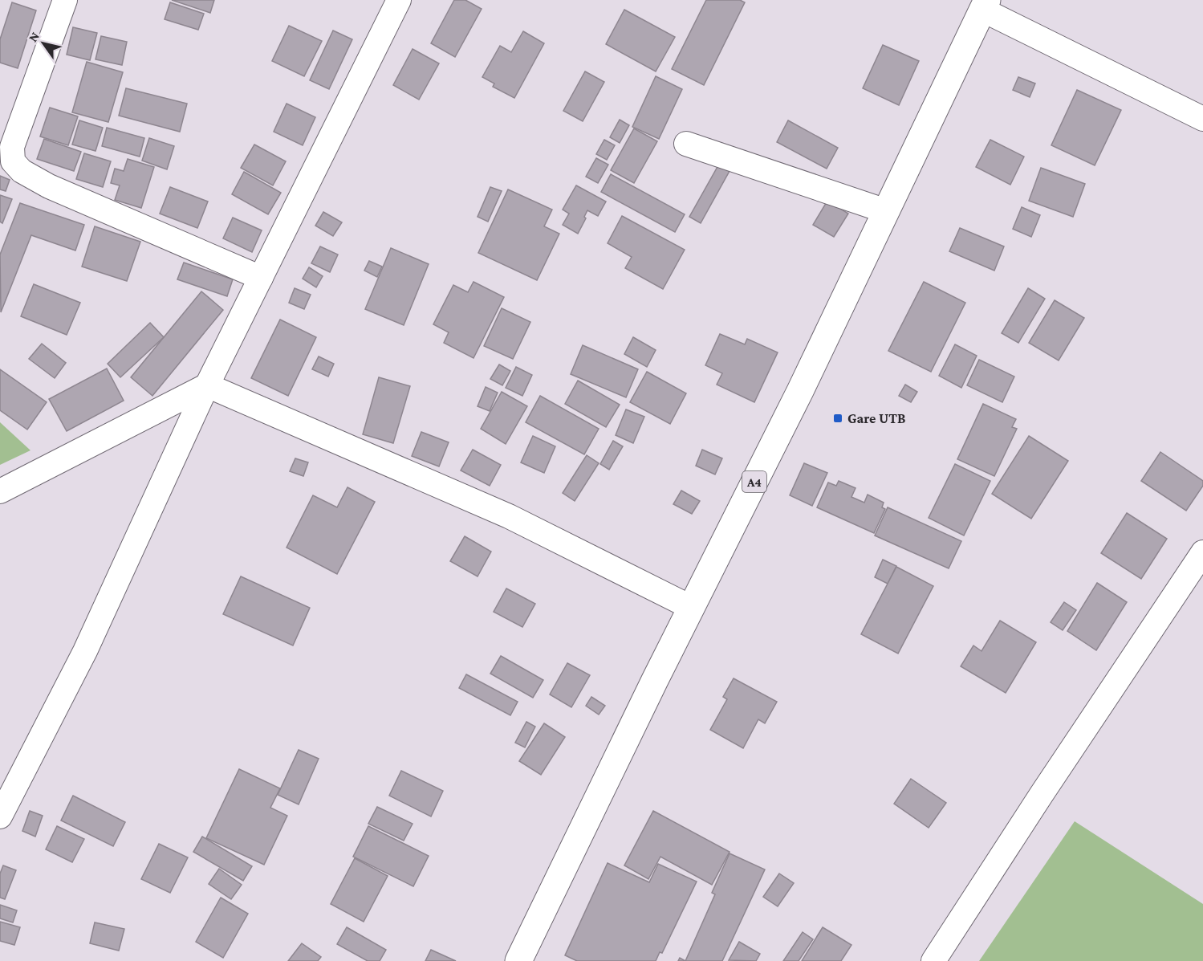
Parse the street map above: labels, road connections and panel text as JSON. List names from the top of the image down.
{
  "streets": {
    "main road": ["A4"]
  },
  "places": {
    "transit": ["Gare UTB"]
  },
  "north": "top left"
}
